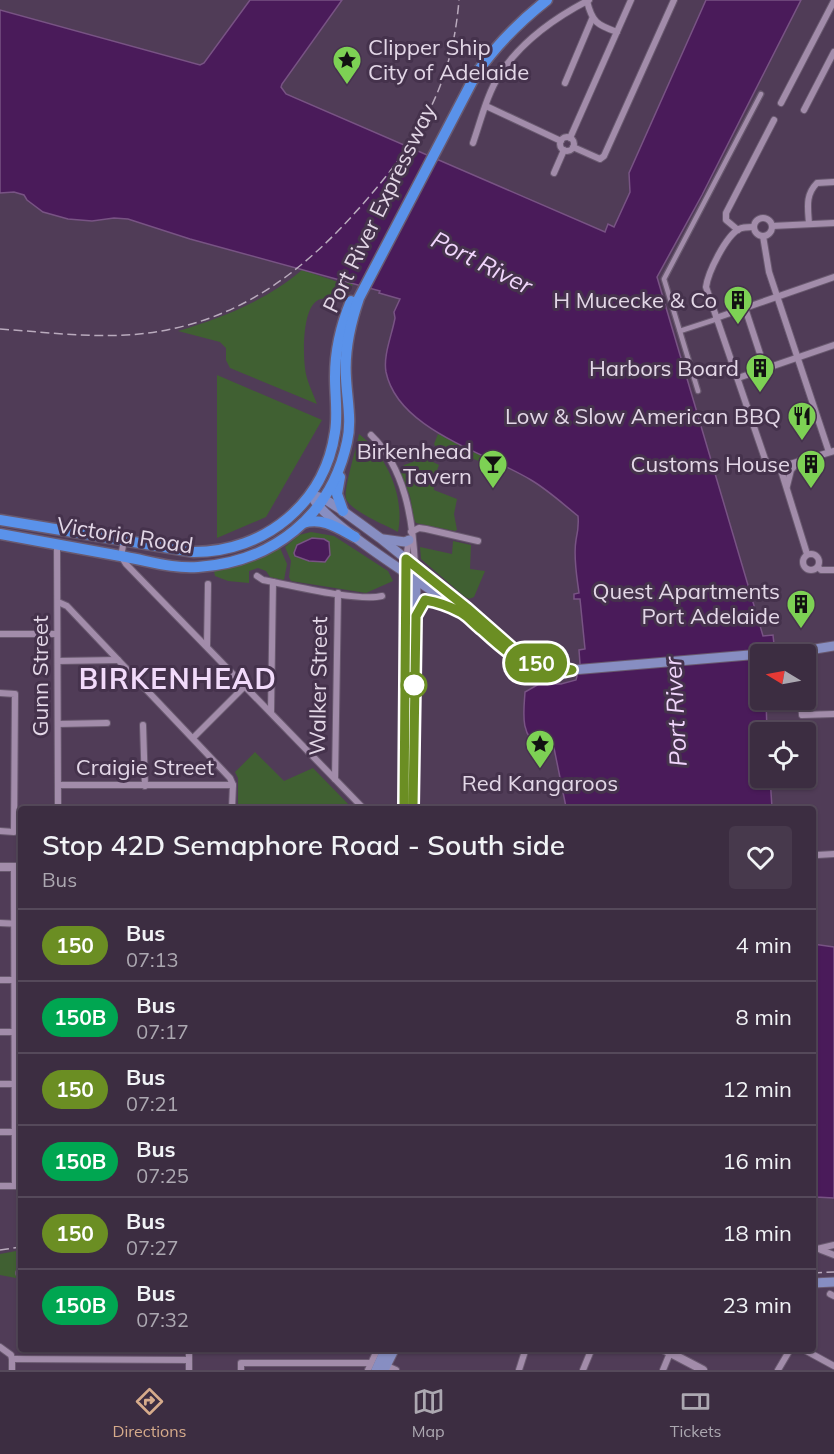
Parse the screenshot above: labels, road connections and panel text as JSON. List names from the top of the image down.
{
  "streets": {
    "highway": ["Port River Expressway", "Victoria Road"],
    "street": ["Gunn Street", "Walker Street", "Craigie Street"]
  },
  "crossings": [
    ["Port River Expressway", "Victoria Road"],
    ["Victoria Road", "Gunn Street"],
    ["Gunn Street", "Craigie Street"]
  ],
  "districts": ["BIRKENHEAD"],
  "water": ["Port River"],
  "places": {
    "place": ["Clipper Ship City of Adelaide", "Red Kangaroos"],
    "building": [
      "H Mucecke & Co",
      "Harbors Board",
      "Customs House",
      "Quest Apartments Port Adelaide"
    ],
    "restaurant": ["Low & Slow American BBQ"],
    "bar": ["Birkenhead Tavern"]
  },
  "lines": ["bus line 150"],
  "north": "left",
  "page": {
    "on_map": "150",
    "heading": ["Stop 42D Semaphore Road - South side", "Bus"],
    "list": [
      {
        "mark": "150",
        "name": "Bus",
        "note": "07:13",
        "value": "4 min"
      },
      {
        "mark": "150B",
        "name": "Bus",
        "note": "07:17",
        "value": "8 min"
      },
      {
        "mark": "150",
        "name": "Bus",
        "note": "07:21",
        "value": "12 min"
      },
      {
        "mark": "150B",
        "name": "Bus",
        "note": "07:25",
        "value": "16 min"
      },
      {
        "mark": "150",
        "name": "Bus",
        "note": "07:27",
        "value": "18 min"
      },
      {
        "mark": "150B",
        "name": "Bus",
        "note": "07:32",
        "value": "23 min"
      }
    ],
    "tabs": ["Directions", "Map", "Tickets"]
  }
}
